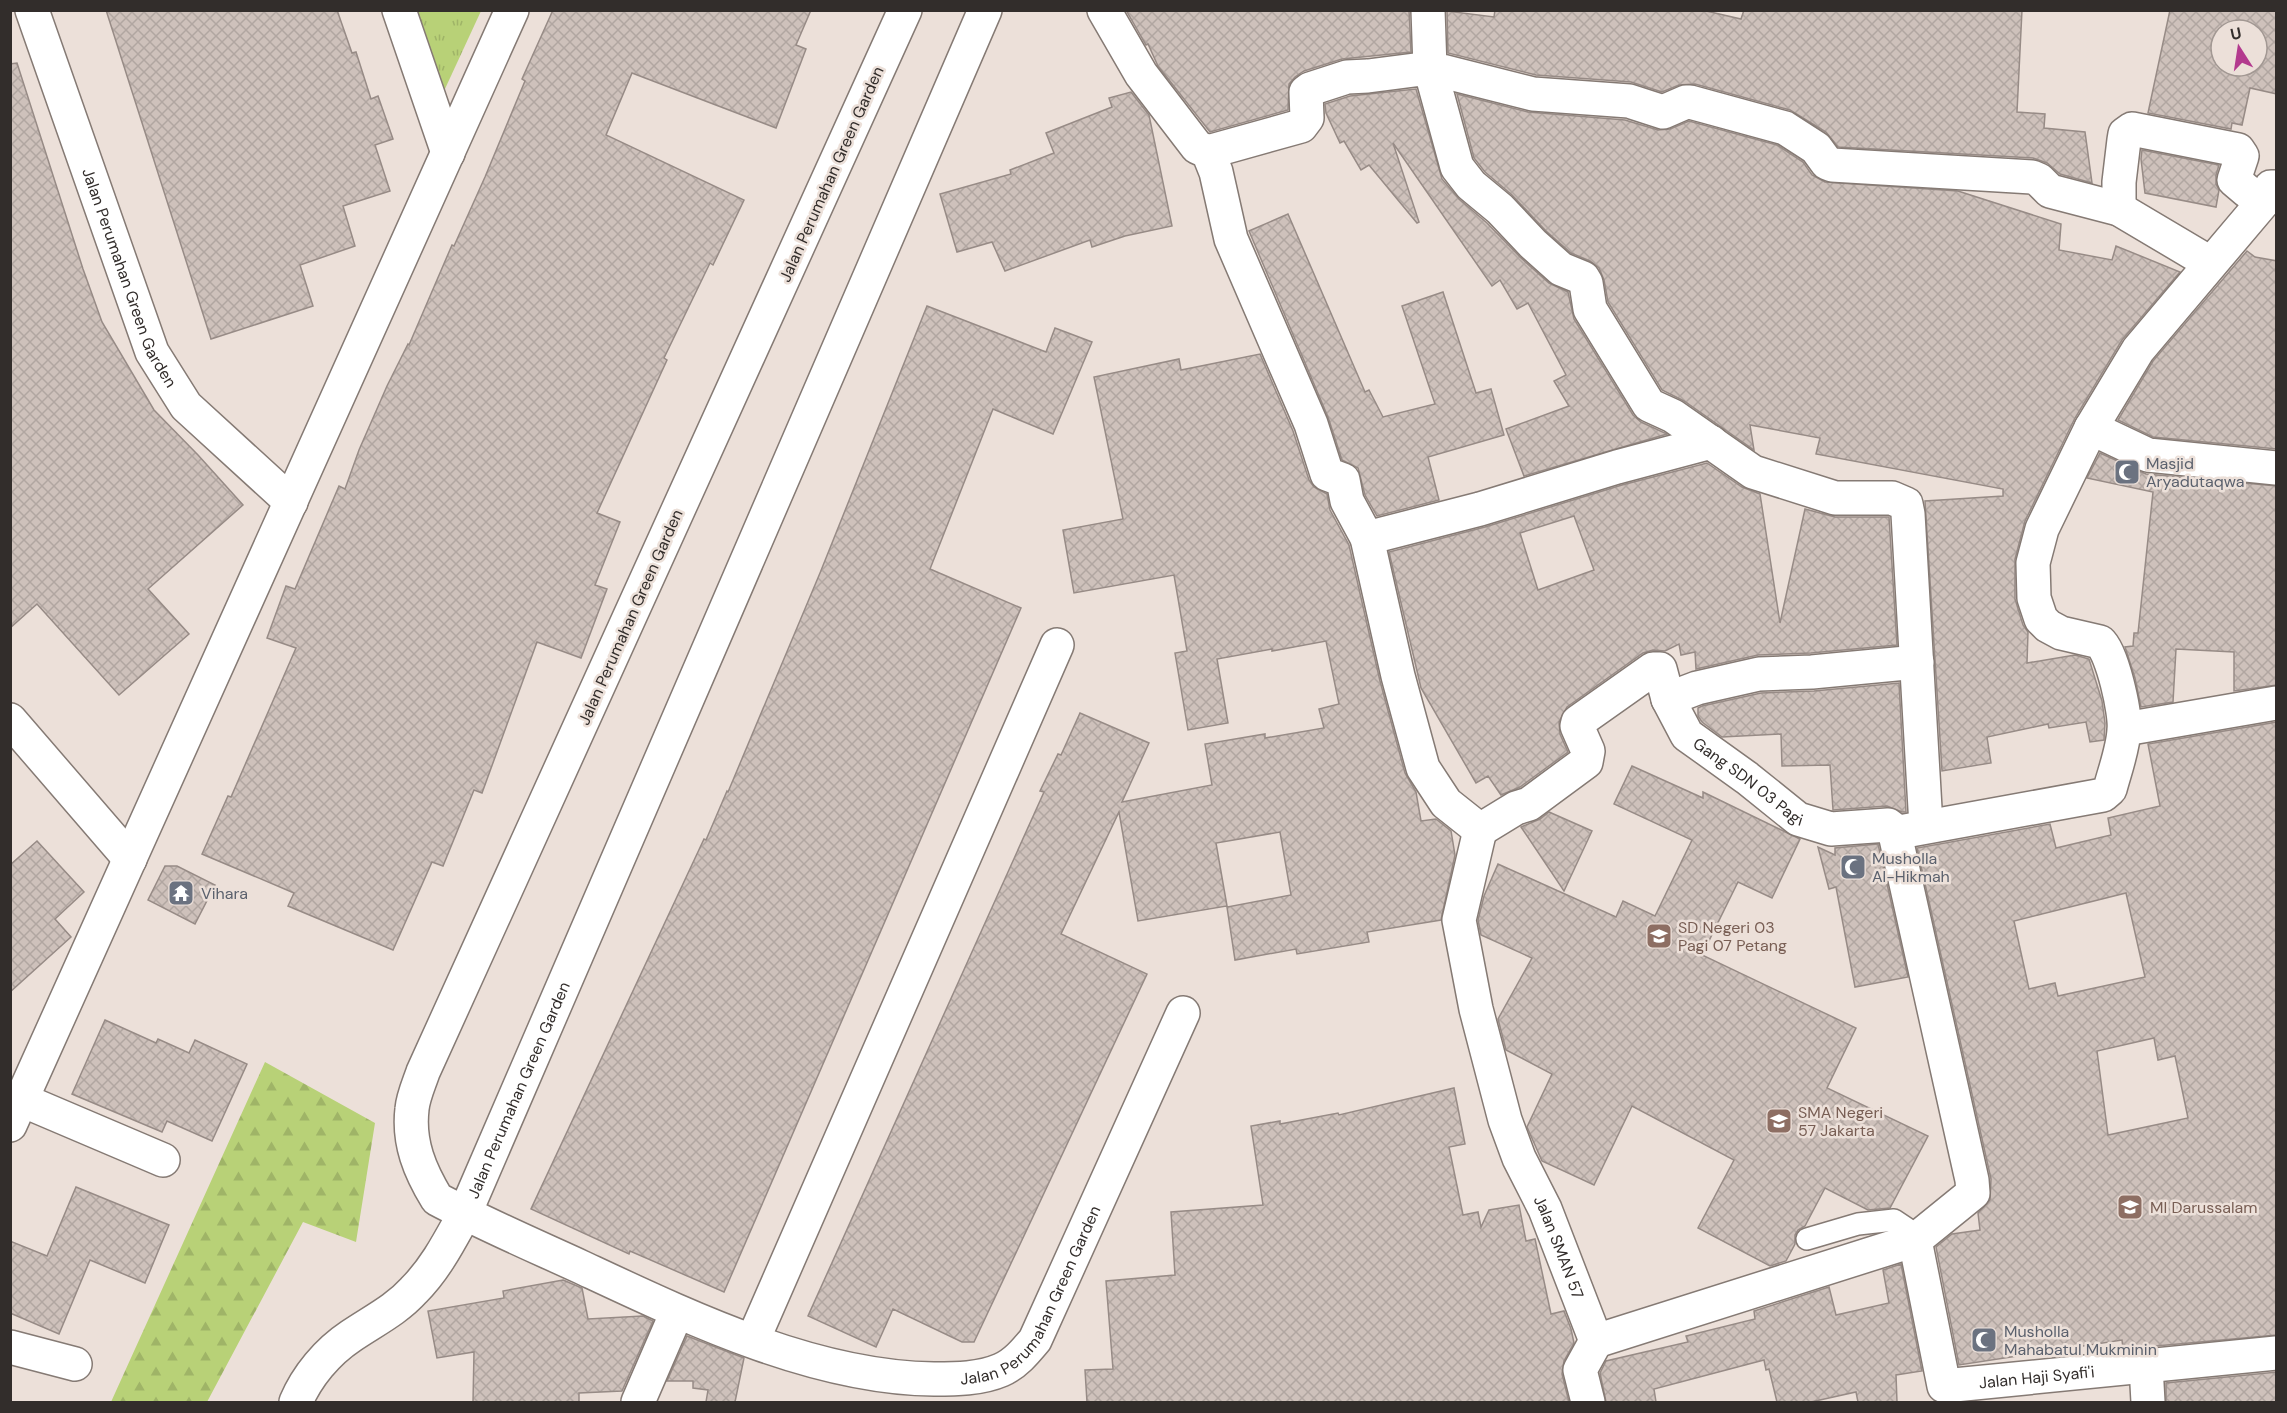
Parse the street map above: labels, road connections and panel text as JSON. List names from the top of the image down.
{
  "streets": {
    "street": [
      "Jalan Perumahan Green Garden",
      "Gang SDN 03 Pagi",
      "Jalan SMAN 57",
      "Jalan Haji Syafi'i"
    ]
  },
  "crossings": [
    ["Gang SDN 03 Pagi", "Jalan SMAN 57"]
  ],
  "places": {
    "mosque": ["Masjid Aryadutaqwa", "Musholla Al-Hikmah", "Musholla Mahabatul Mukminin"],
    "temple": ["Vihara"],
    "school or university": ["SD Negeri 03 Pagi 07 Petang", "SMA Negeri 57 Jakarta", "MI Darussalam"]
  },
  "north": "top"
}
